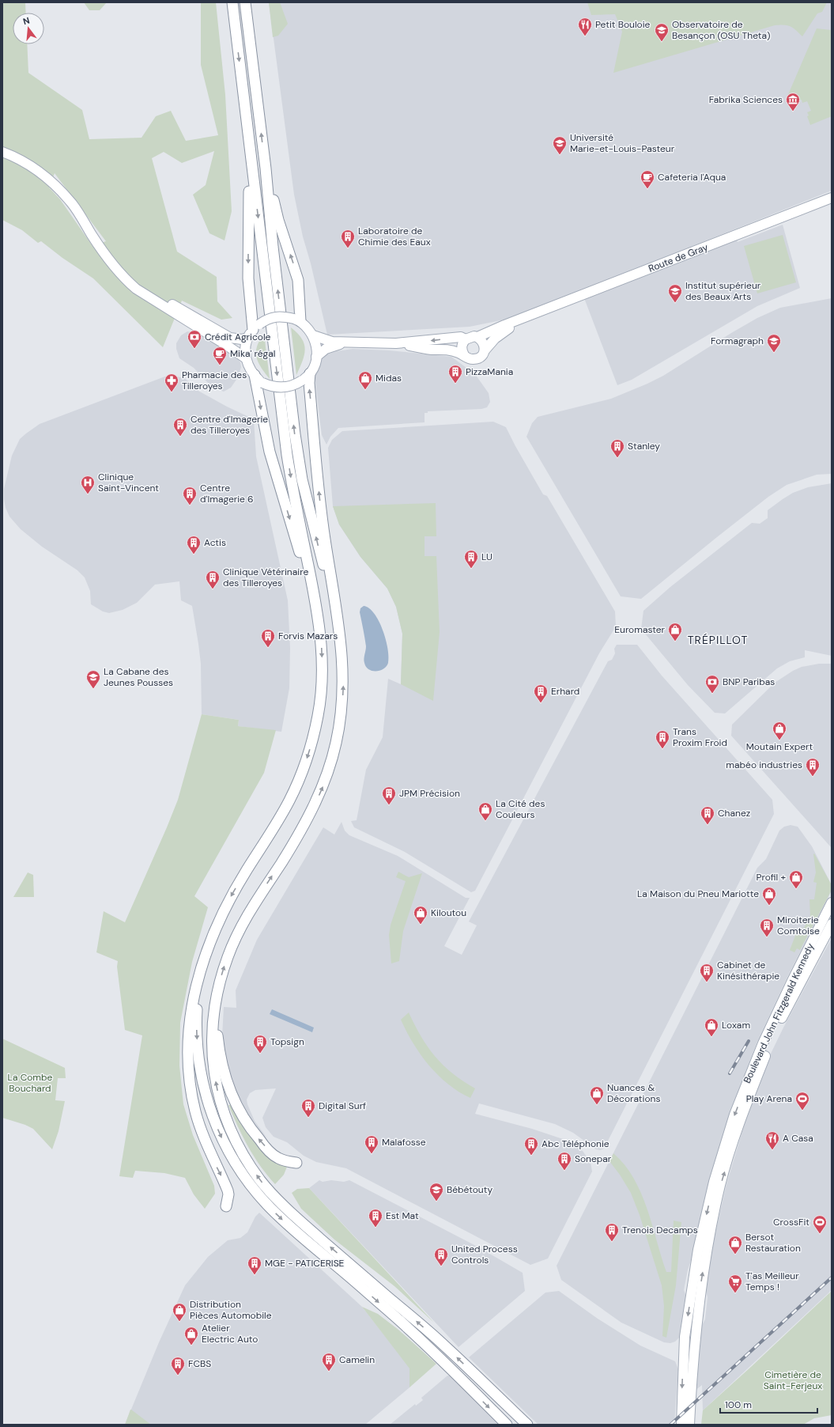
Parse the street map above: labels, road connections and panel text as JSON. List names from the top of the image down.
{
  "streets": {
    "main road": ["Route de Gray", "Boulevard John Fitzgerald Kennedy"]
  },
  "districts": ["TRÉPILLOT"],
  "parks": ["La Combe Bouchard", "Cimetière de Saint-Ferjeux"],
  "places": {
    "restaurant": ["Petit Bouloie", "A Casa"],
    "school or university": [
      "Observatoire de Besançon (OSU Theta)",
      "Université Marie-et-Louis-Pasteur",
      "Institut supérieur des Beaux Arts",
      "Formagraph",
      "La Cabane des Jeunes Pousses",
      "Bébétouty"
    ],
    "museum": ["Fabrika Sciences"],
    "cafe": ["Cafeteria l'Aqua", "Mika' régal"],
    "building": [
      "Laboratoire de Chimie des Eaux",
      "PizzaMania",
      "Centre d'Imagerie des Tilleroyes",
      "Stanley",
      "Centre d'Imagerie 6",
      "Actis",
      "LU",
      "Clinique Vétérinaire des Tilleroyes",
      "Forvis Mazars",
      "Erhard",
      "Trans Proxim Froid",
      "mabéo industries",
      "JPM Précision",
      "Chanez",
      "Miroiterie Comtoise",
      "Cabinet de Kinésithérapie",
      "Topsign",
      "Digital Surf",
      "Malafosse",
      "Abc Téléphonie",
      "Sonepar",
      "Est Mat",
      "Trenois Decamps",
      "United Process Controls",
      "MGE - PATICERISE",
      "Camelin",
      "FCBS"
    ],
    "bank": ["Crédit Agricole", "BNP Paribas"],
    "shop": [
      "Midas",
      "Euromaster",
      "Moutain Expert",
      "La Cité des Couleurs",
      "Profil +",
      "La Maison du Pneu Mariotte",
      "Kiloutou",
      "Loxam",
      "Nuances & Décorations",
      "Bersot Restauration",
      "Distribution Pièces Automobile",
      "Atelier Electric Auto"
    ],
    "pharmacy": ["Pharmacie des Tilleroyes"],
    "hospital": ["Clinique Saint-Vincent"],
    "sports": ["Play Arena", "CrossFit"],
    "supermarket": ["T'as Meilleur Temps !"]
  },
  "scale_bar": "100 m",
  "north": "top"
}
